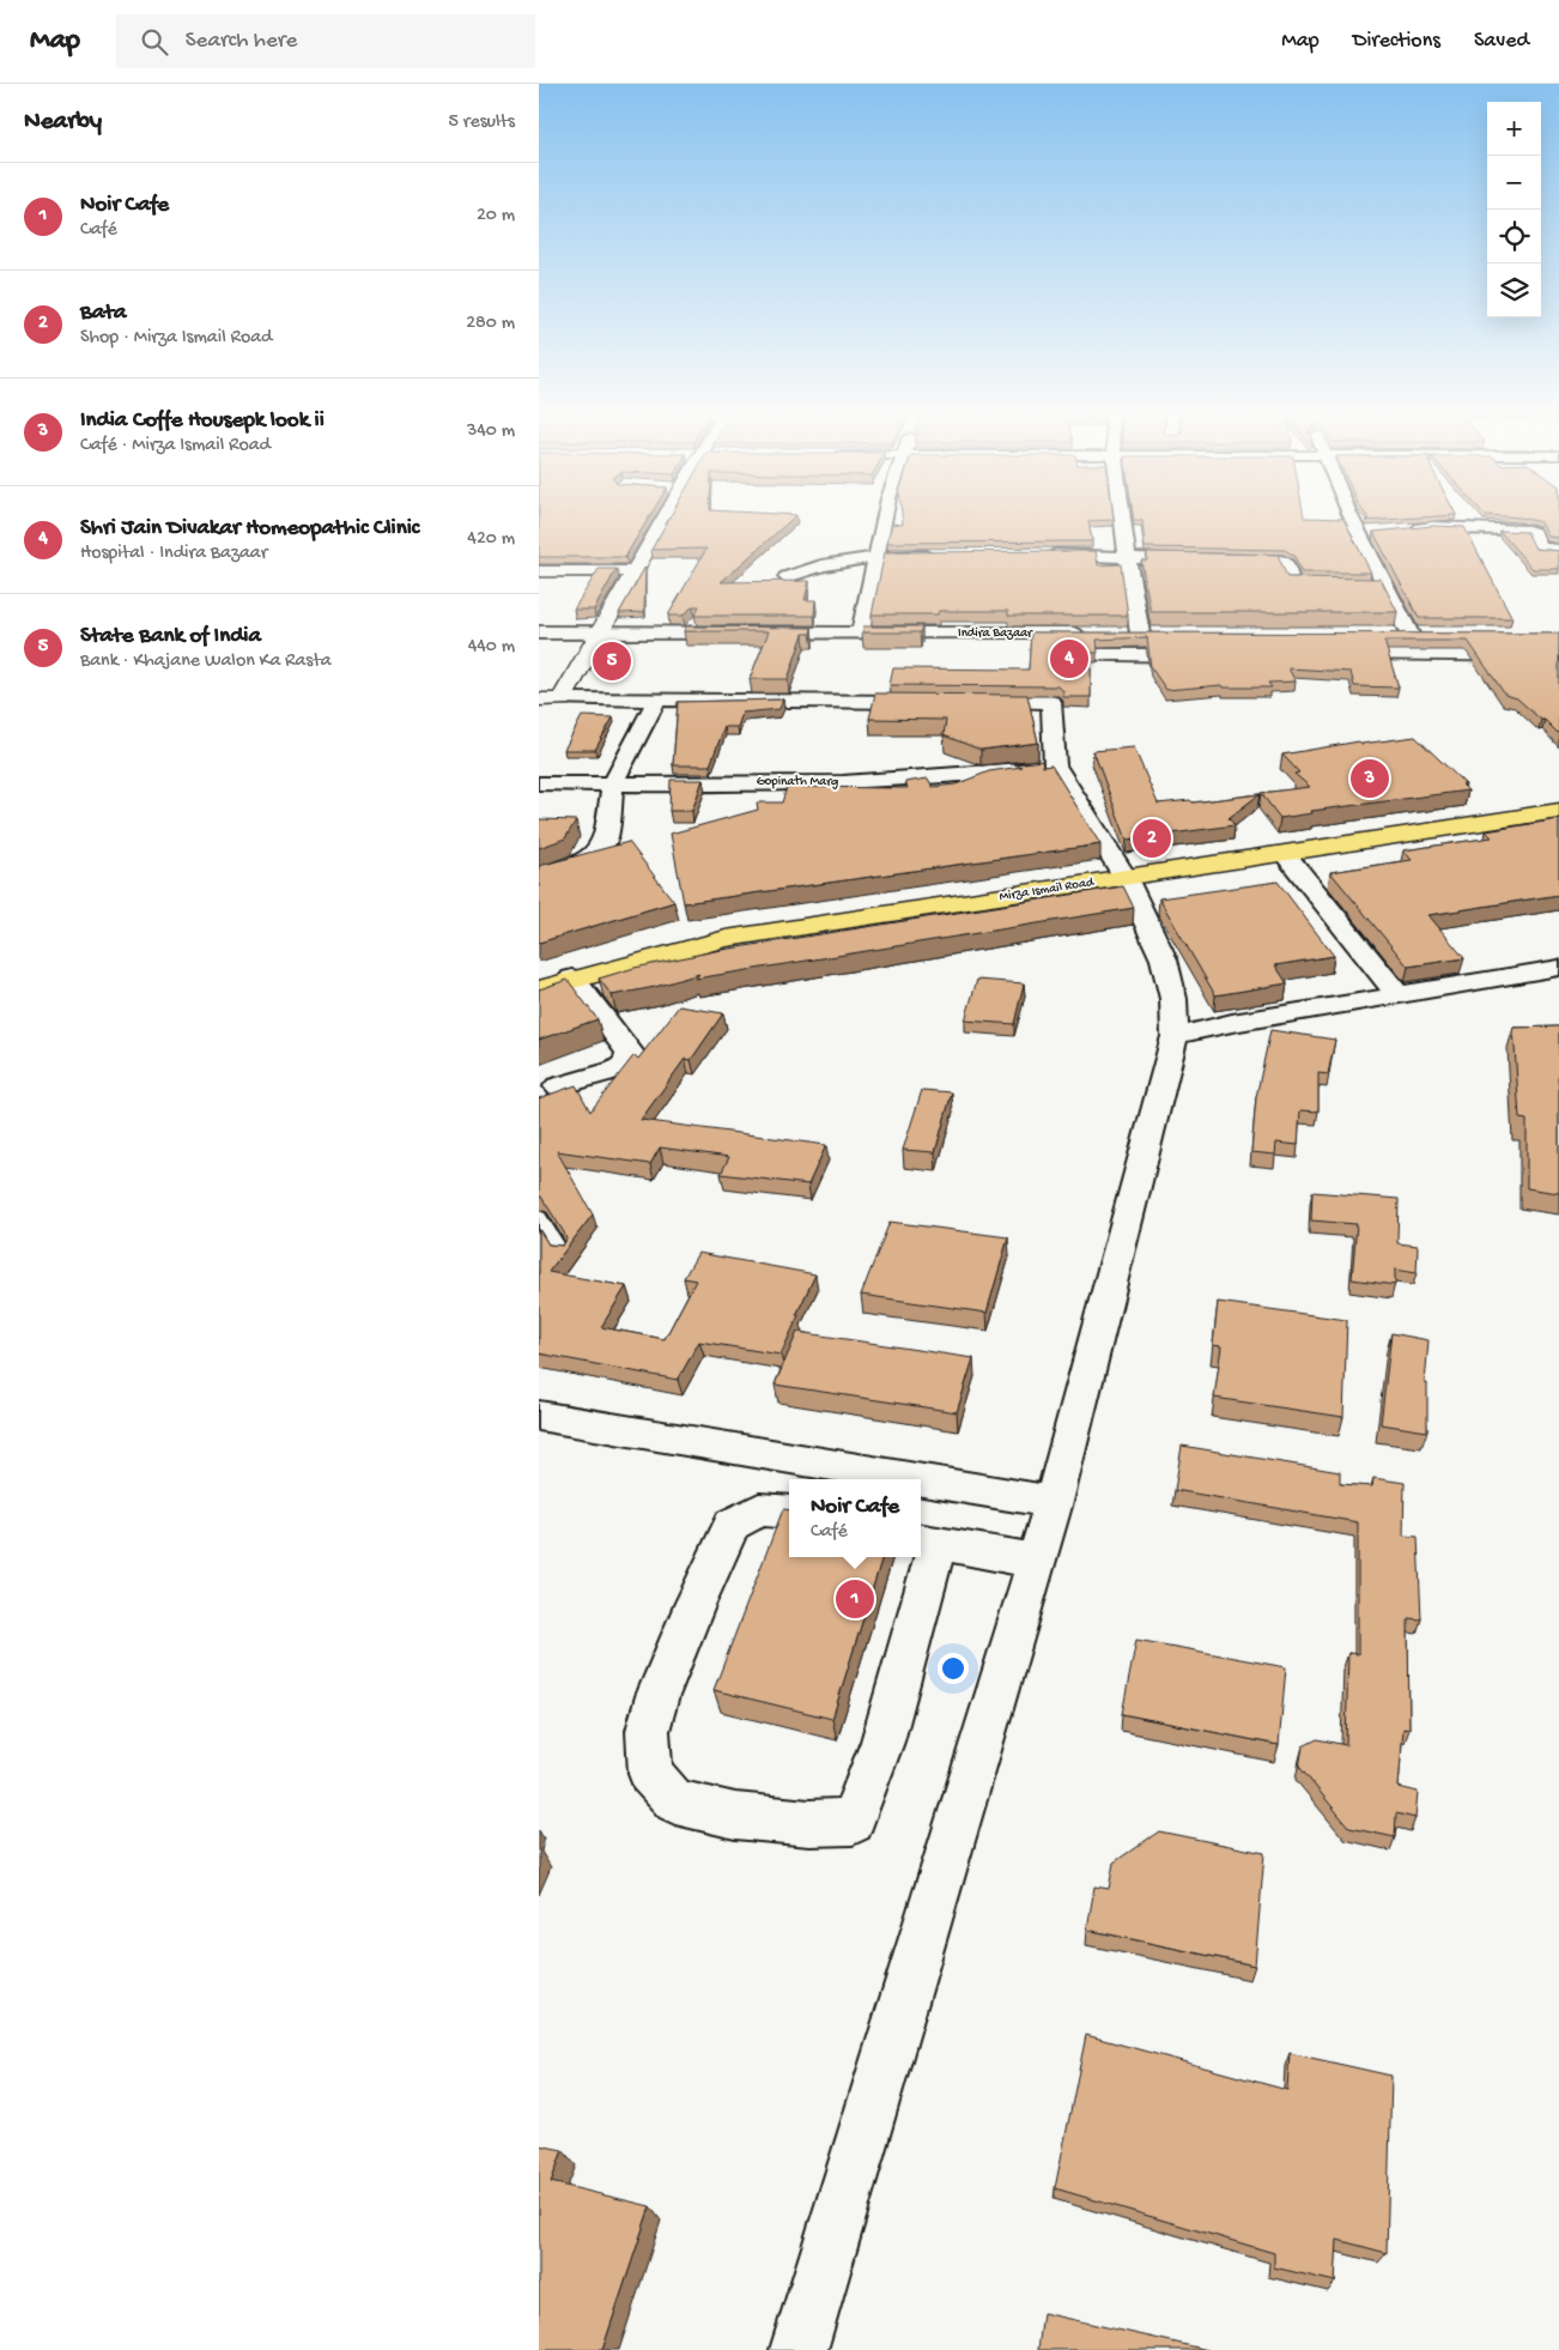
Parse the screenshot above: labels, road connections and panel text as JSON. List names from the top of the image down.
{
  "streets": {
    "highway": ["Mirza Ismail Road"],
    "street": ["Indira Bazaar", "Gopinath Marg"]
  },
  "page": {
    "header": "Map",
    "search": "Search here",
    "nav": ["Map", "Directions", "Saved"],
    "heading": ["Nearby", "5 results"],
    "map_buttons": ["+", "−"],
    "list": [
      {
        "mark": "1",
        "name": "Noir Cafe",
        "note": "Café",
        "value": "20 m"
      },
      {
        "mark": "2",
        "name": "Bata",
        "note": "Shop · Mirza Ismail Road",
        "value": "280 m"
      },
      {
        "mark": "3",
        "name": "India Coffe Housepk look ii",
        "note": "Café · Mirza Ismail Road",
        "value": "340 m"
      },
      {
        "mark": "4",
        "name": "Shri Jain Divakar Homeopathic Clinic",
        "note": "Hospital · Indira Bazaar",
        "value": "420 m"
      },
      {
        "mark": "5",
        "name": "State Bank of India",
        "note": "Bank · Khajane Walon Ka Rasta",
        "value": "440 m"
      }
    ],
    "pins": [
      "4",
      "5",
      "3",
      "2",
      "1"
    ],
    "popup": ["Noir Cafe", "Café"]
  }
}
